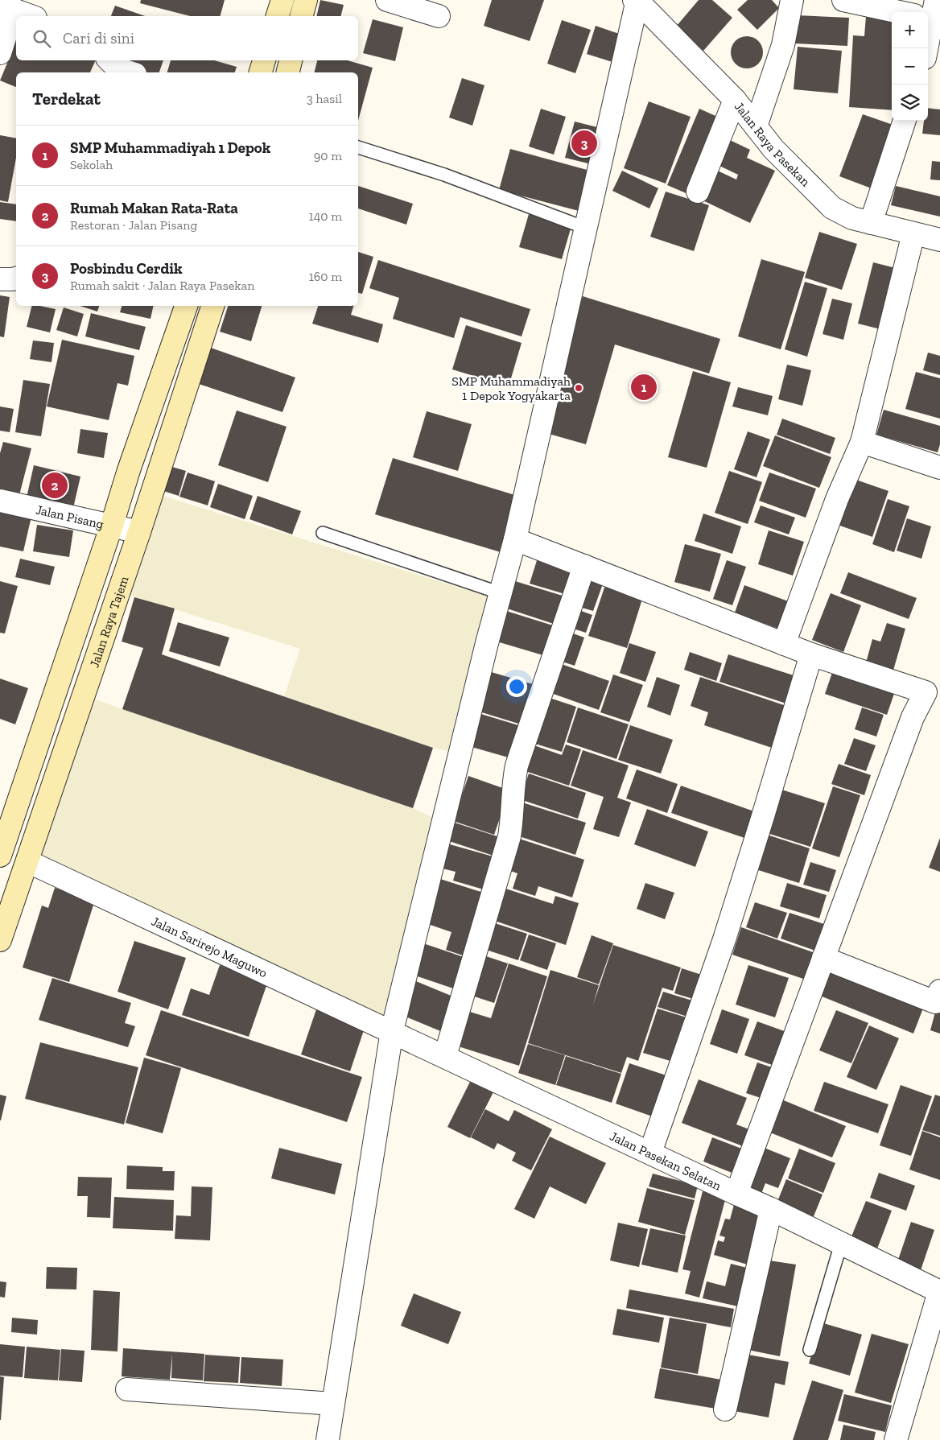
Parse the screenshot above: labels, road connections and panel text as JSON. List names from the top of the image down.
{
  "streets": {
    "main road": ["Jalan Raya Tajem"],
    "street": [
      "Jalan Raya Pasekan",
      "Jalan Pisang",
      "Jalan Sarirejo Maguwo",
      "Jalan Pasekan Selatan"
    ]
  },
  "crossings": [
    ["Jalan Pisang", "Jalan Raya Tajem"],
    ["Jalan Raya Tajem", "Jalan Sarirejo Maguwo"],
    ["Jalan Sarirejo Maguwo", "Jalan Pasekan Selatan"]
  ],
  "places": ["SMP Muhammadiyah 1 Depok Yogyakarta"],
  "page": {
    "map_buttons": ["+", "−"],
    "search": "Cari di sini",
    "heading": ["Terdekat", "3 hasil"],
    "list": [
      {
        "mark": "1",
        "name": "SMP Muhammadiyah 1 Depok",
        "note": "Sekolah",
        "value": "90 m"
      },
      {
        "mark": "2",
        "name": "Rumah Makan Rata-Rata",
        "note": "Restoran · Jalan Pisang",
        "value": "140 m"
      },
      {
        "mark": "3",
        "name": "Posbindu Cerdik",
        "note": "Rumah sakit · Jalan Raya Pasekan",
        "value": "160 m"
      }
    ],
    "pins": ["3", "1", "2"]
  }
}
